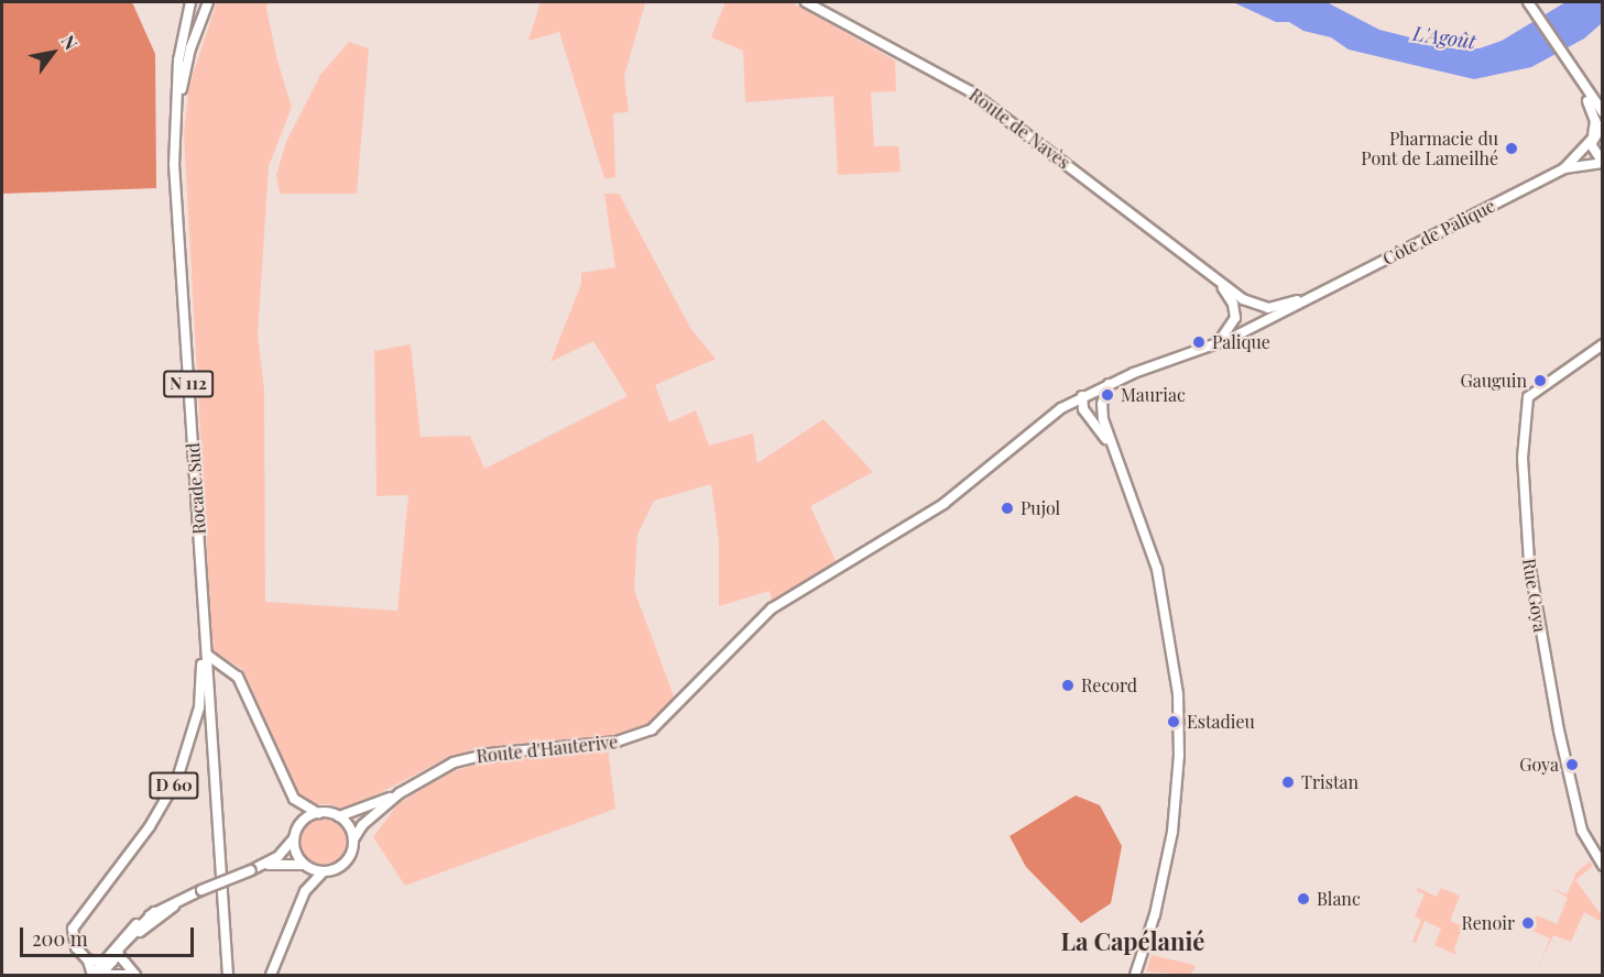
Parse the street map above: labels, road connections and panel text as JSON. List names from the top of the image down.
{
  "streets": {
    "main road": ["N 112", "Rocade Sud", "D 60"],
    "street": [
      "Route de Navès",
      "Côte de Palique",
      "Rue Goya",
      "Route d'Hauterive"
    ]
  },
  "crossings": [
    ["Côte de Palique", "Route d'Hauterive"],
    ["Rocade Sud", "D 60"],
    ["Route d'Hauterive", "D 60"]
  ],
  "districts": ["La Capélanié"],
  "water": ["L'Agoût"],
  "places": [
    "Pharmacie du Pont de Lameilhé",
    "Palique",
    "Gauguin",
    "Mauriac",
    "Pujol",
    "Record",
    "Estadieu",
    "Goya",
    "Tristan",
    "Blanc",
    "Renoir"
  ],
  "scale_bar": "200 m",
  "north": "top right"
}
